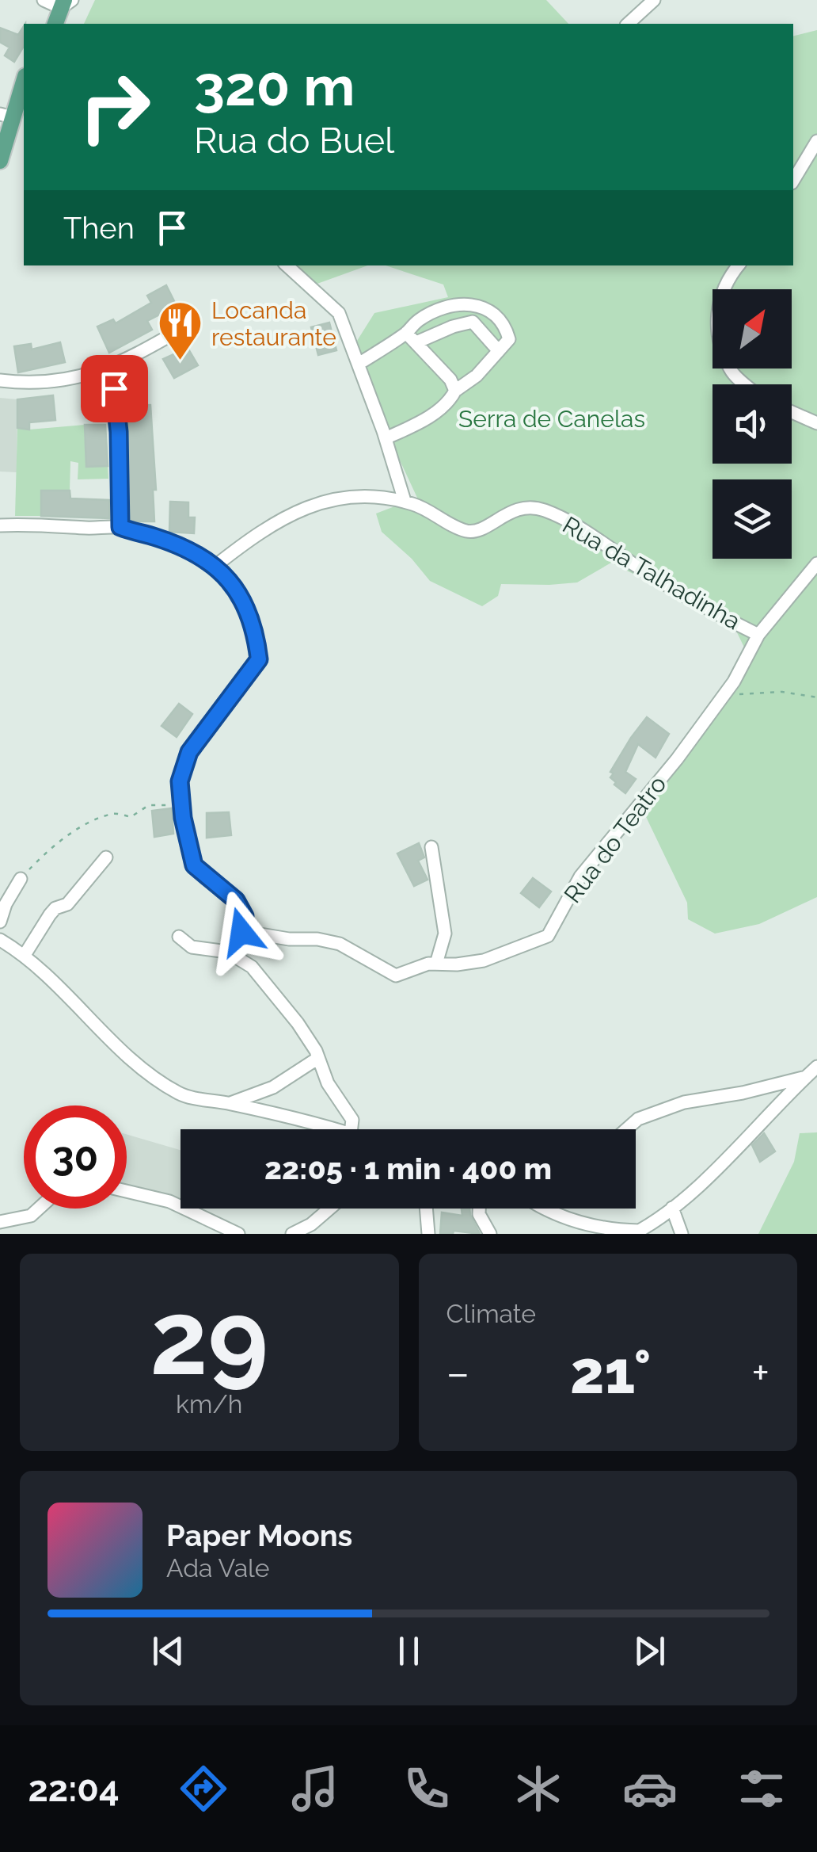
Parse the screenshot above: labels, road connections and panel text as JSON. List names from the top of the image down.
{
  "streets": {
    "street": ["Rua da Talhadinha", "Rua do Teatro"]
  },
  "crossings": [
    ["Rua da Talhadinha", "Rua do Teatro"]
  ],
  "parks": ["Serra de Canelas"],
  "places": {
    "restaurant": ["Locanda restaurante"]
  },
  "north": "top right",
  "page": {
    "turn": ["320 m", "Rua do Buel"],
    "then": "Then",
    "limit": "30",
    "trip": "22:05 · 1 min · 400 m",
    "tile": [
      ["29", "km/h"],
      "Climate"
    ],
    "heat": ["−", "21°", "+"],
    "song": ["Paper Moons", "Ada Vale"],
    "tabs": "22:04"
  }
}
